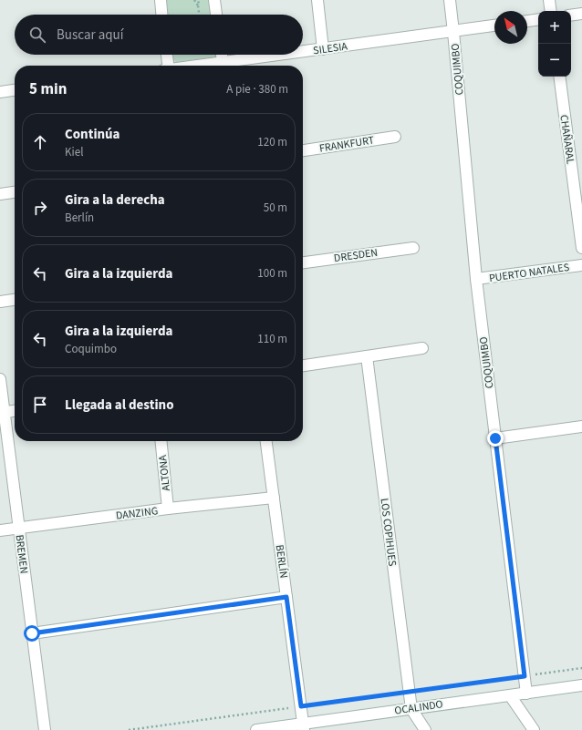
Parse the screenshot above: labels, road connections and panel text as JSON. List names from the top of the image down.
{
  "streets": {
    "street": [
      "SILESIA",
      "COQUIMBO",
      "CHAÑARAL",
      "FRANKFURT",
      "DRESDEN",
      "PUERTO NATALES",
      "ALTONA",
      "DANZING",
      "LOS COPIHUES",
      "BREMEN",
      "BERLÍN",
      "OCALINDO"
    ]
  },
  "crossings": [
    ["SILESIA", "COQUIMBO"],
    ["COQUIMBO", "PUERTO NATALES"],
    ["COQUIMBO", "OCALINDO"],
    ["ALTONA", "DANZING"],
    ["DANZING", "BREMEN"],
    ["DANZING", "BERLÍN"],
    ["LOS COPIHUES", "OCALINDO"],
    ["BERLÍN", "OCALINDO"]
  ],
  "north": "top left",
  "page": {
    "map_buttons": ["+", "−"],
    "search": "Buscar aquí",
    "heading": ["5 min", "A pie · 380 m"],
    "list": [
      ["Continúa", "Kiel", "120 m"],
      ["Gira a la derecha", "Berlín", "50 m"],
      ["Gira a la izquierda", "100 m"],
      ["Gira a la izquierda", "Coquimbo", "110 m"],
      "Llegada al destino"
    ]
  }
}
